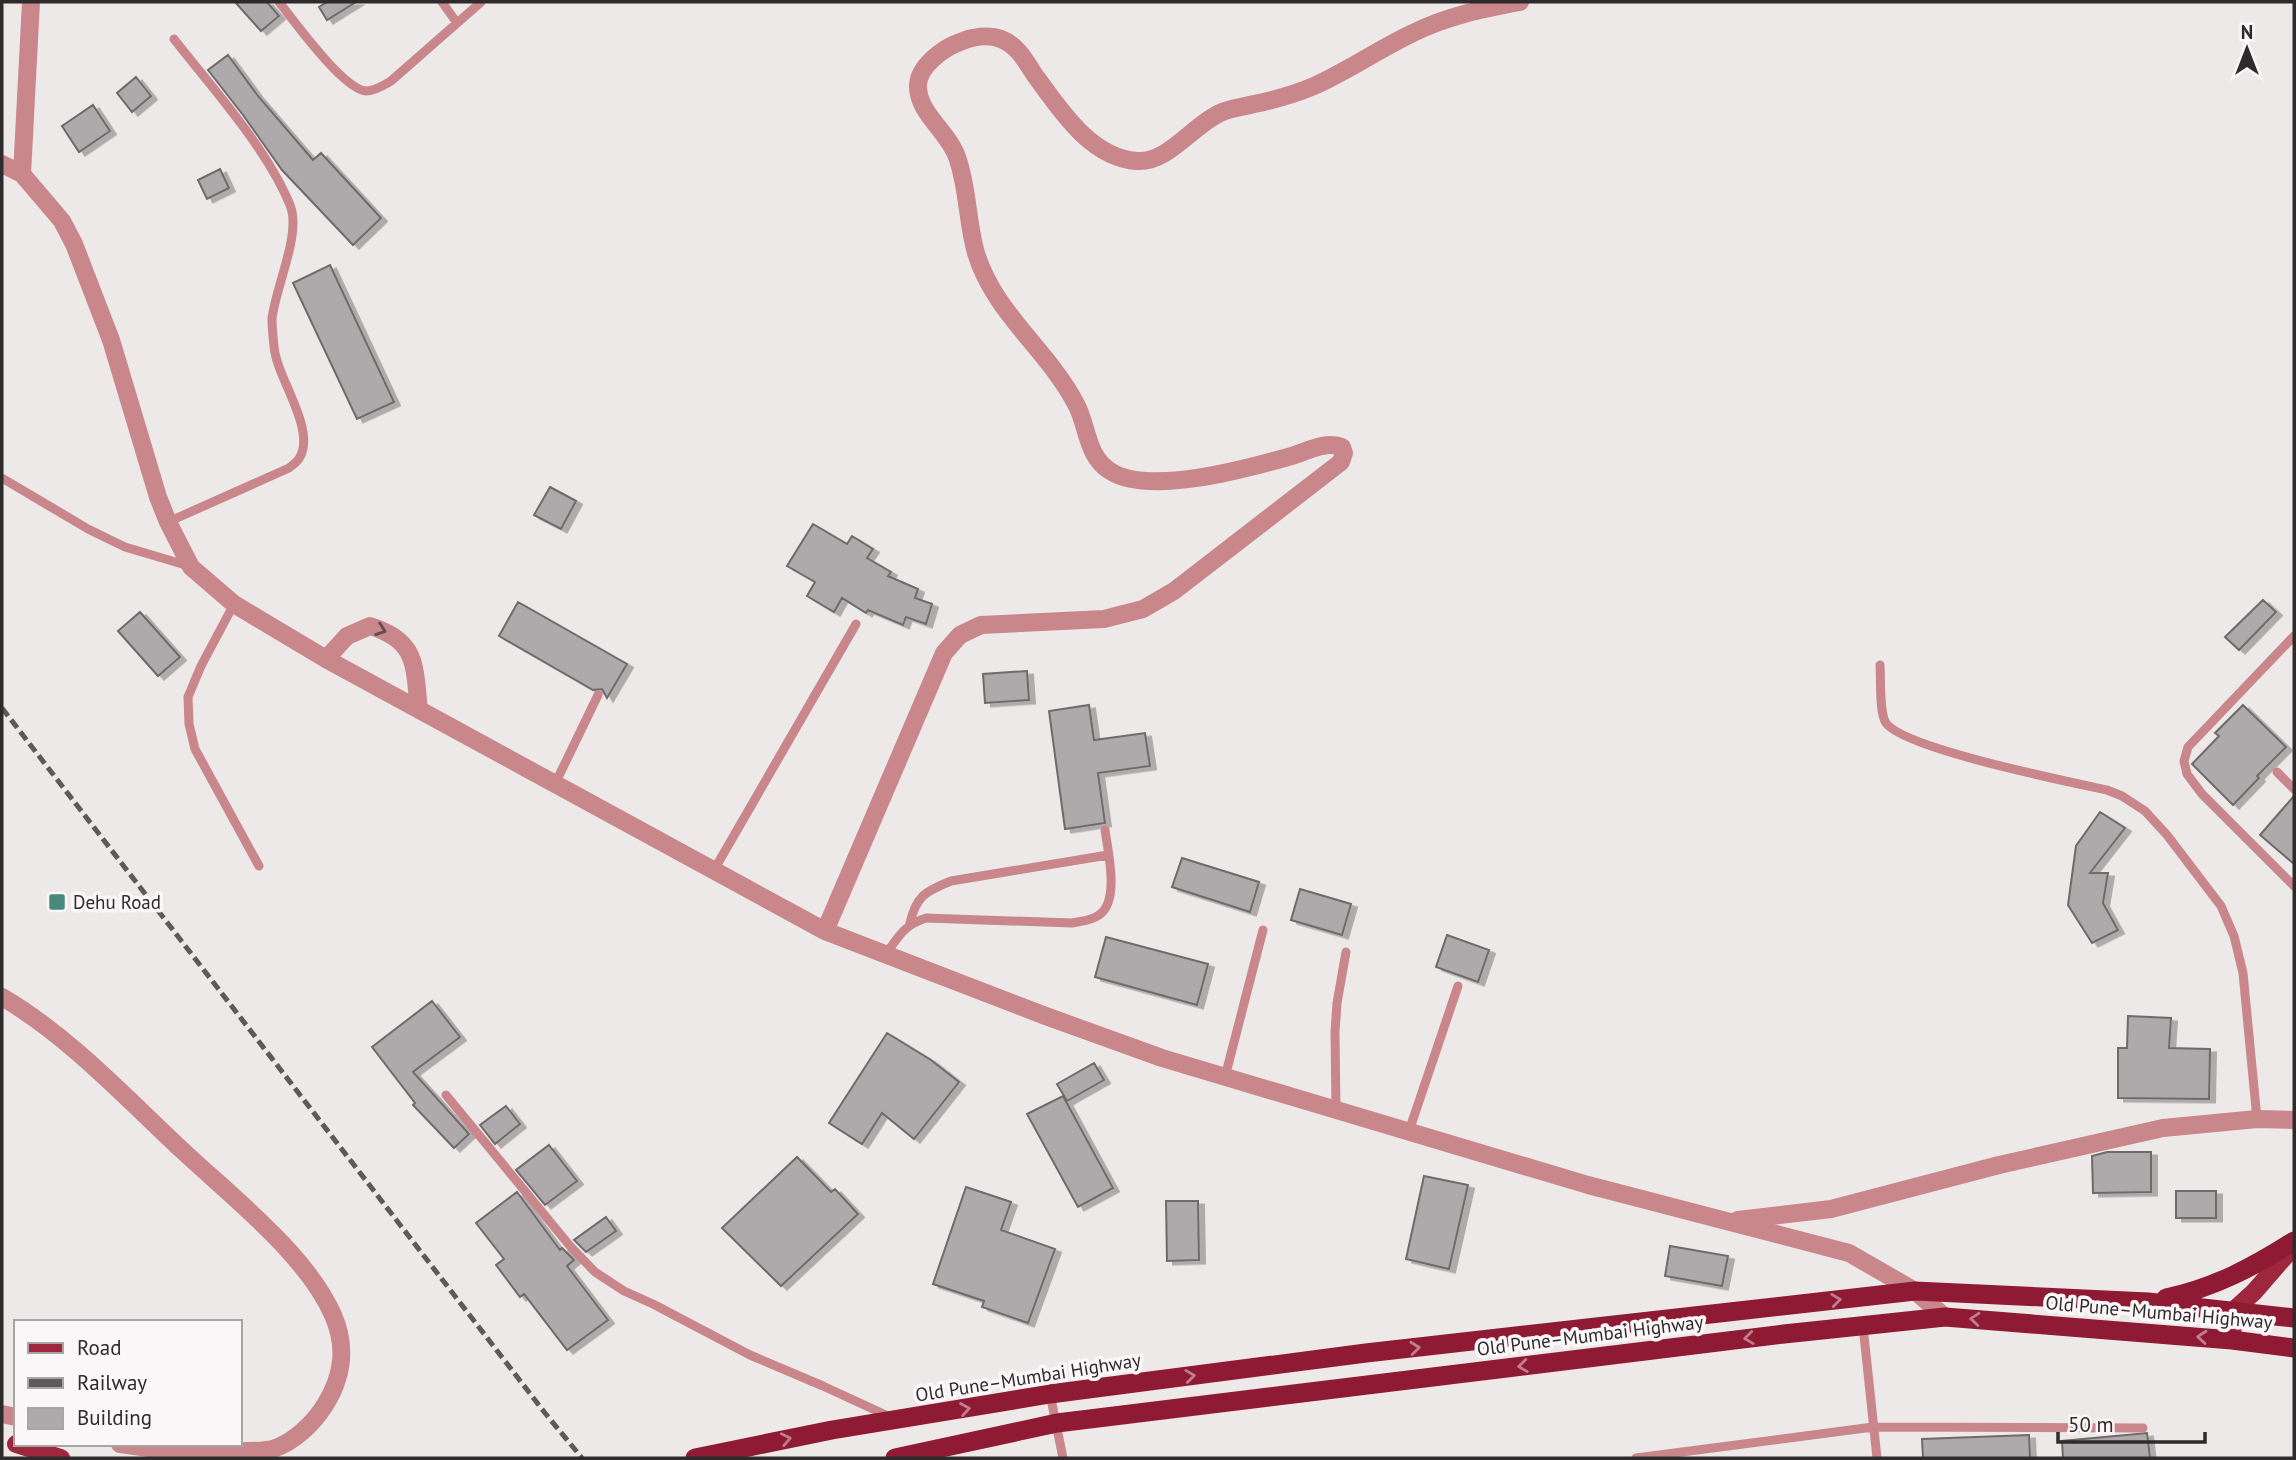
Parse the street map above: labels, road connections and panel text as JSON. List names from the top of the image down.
{
  "streets": {
    "highway": ["Old Pune–Mumbai Highway"]
  },
  "places": {
    "transit": ["Dehu Road"]
  },
  "legend": ["Road", "Railway", "Building"],
  "scale_bar": "50 m",
  "north": "top"
}
